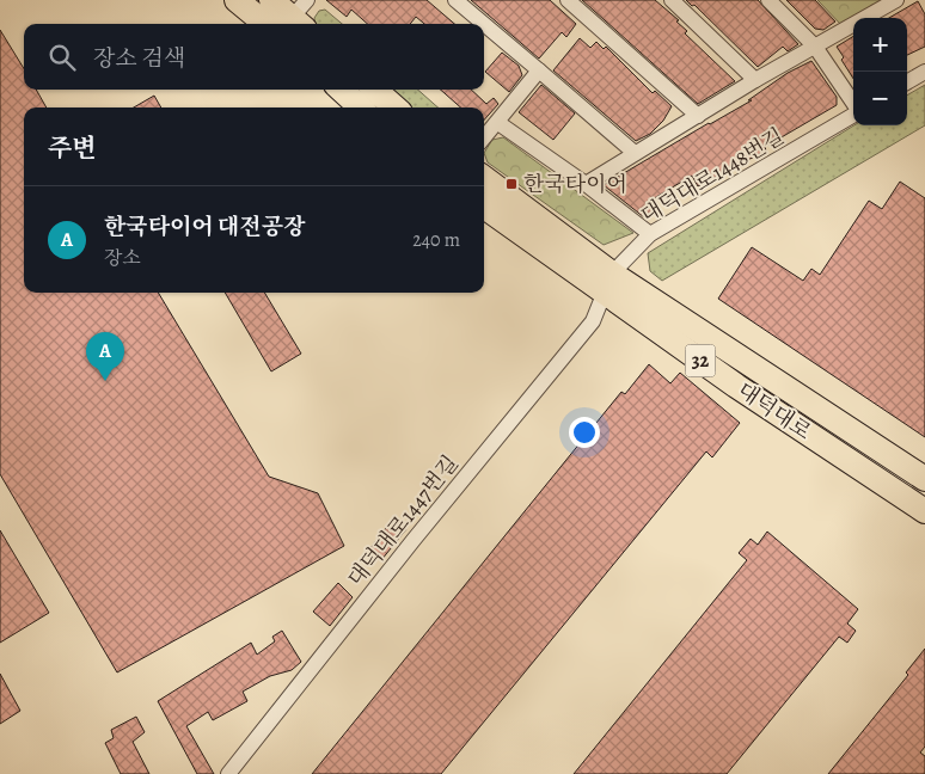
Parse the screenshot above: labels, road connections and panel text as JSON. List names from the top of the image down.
{
  "streets": {
    "main road": ["32", "대덕대로"],
    "street": ["대덕대로1448번길", "대덕대로1447번길"]
  },
  "crossings": [
    ["대덕대로1448번길", "대덕대로"],
    ["대덕대로1448번길", "대덕대로1447번길"],
    ["대덕대로", "대덕대로1447번길"]
  ],
  "places": {
    "transit": ["한국타이어"]
  },
  "page": {
    "map_buttons": ["+", "−"],
    "search": "장소 검색",
    "heading": "주변",
    "list": [
      {
        "mark": "A",
        "name": "한국타이어 대전공장",
        "note": "장소",
        "value": "240 m"
      }
    ],
    "pins": "A"
  }
}
